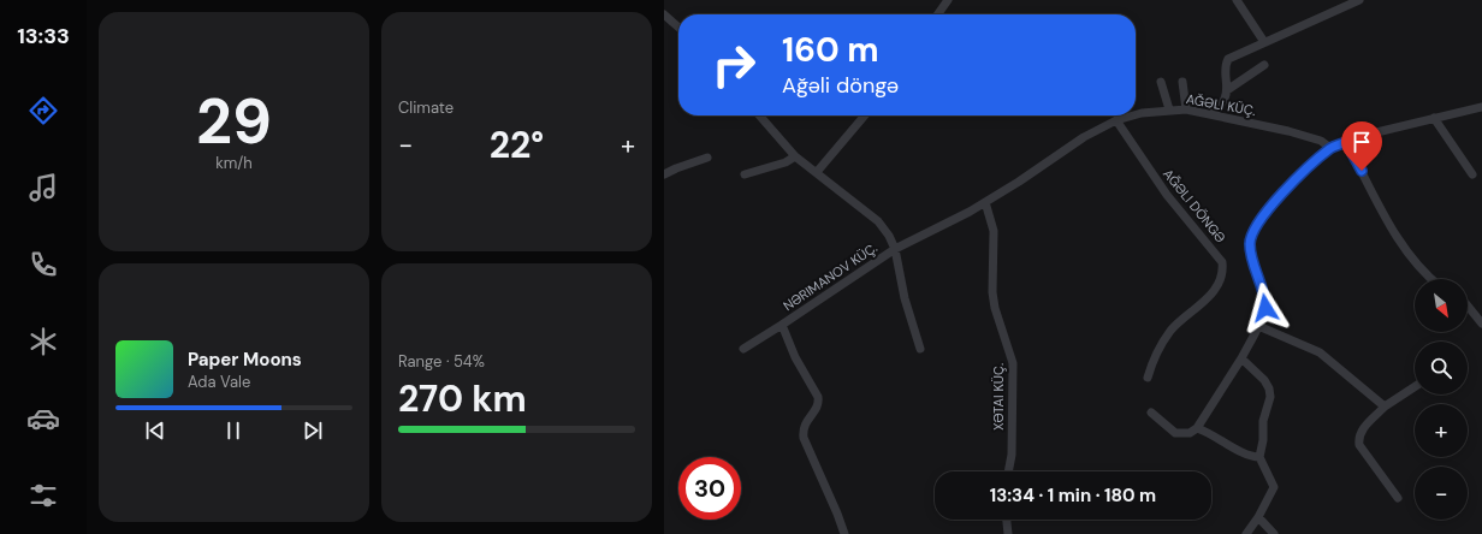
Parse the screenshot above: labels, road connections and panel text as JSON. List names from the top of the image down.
{
  "streets": {
    "street": [
      "AĞƏLI KÜÇ.",
      "AĞƏLI DÖNGƏ",
      "NƏRIMANOV KÜÇ.",
      "XƏTAI KÜÇ."
    ]
  },
  "crossings": [
    ["AĞƏLI KÜÇ.", "AĞƏLI DÖNGƏ"],
    ["AĞƏLI KÜÇ.", "NƏRIMANOV KÜÇ."],
    ["AĞƏLI KÜÇ.", "XƏTAI KÜÇ."]
  ],
  "north": "bottom right",
  "page": {
    "tabs": "13:33",
    "tile": [
      ["29", "km/h"],
      "Climate",
      ["Range · 54%", "270 km"]
    ],
    "turn": ["160 m", "Ağəli döngə"],
    "heat": ["−", "22°", "+"],
    "map_buttons": ["+", "−"],
    "song": ["Paper Moons", "Ada Vale"],
    "limit": "30",
    "trip": "13:34 · 1 min · 180 m"
  }
}
